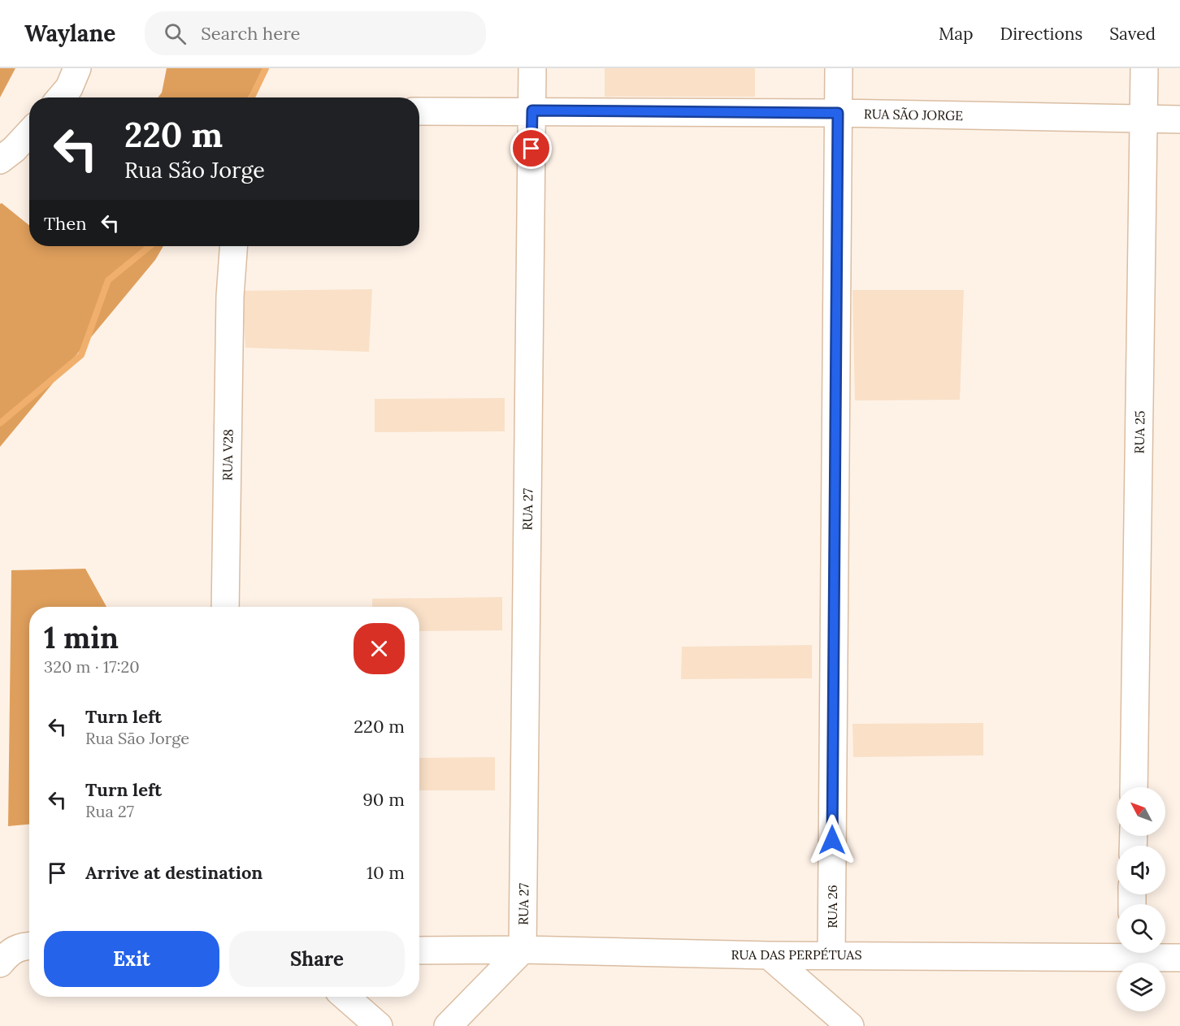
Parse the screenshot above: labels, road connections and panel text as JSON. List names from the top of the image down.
{
  "streets": {
    "street": [
      "RUA SÃO JORGE",
      "RUA 25",
      "RUA V28",
      "RUA 27",
      "RUA 26",
      "RUA DAS PERPÉTUAS"
    ]
  },
  "crossings": [
    ["RUA SÃO JORGE", "RUA 25"],
    ["RUA SÃO JORGE", "RUA 27"],
    ["RUA SÃO JORGE", "RUA 26"],
    ["RUA 27", "RUA DAS PERPÉTUAS"],
    ["RUA 26", "RUA DAS PERPÉTUAS"]
  ],
  "north": "top left",
  "page": {
    "header": "Waylane",
    "search": "Search here",
    "nav": ["Map", "Directions", "Saved"],
    "turn": ["220 m", "Rua São Jorge"],
    "then": "Then",
    "heading": ["1 min", "320 m · 17:20"],
    "list": [
      {
        "name": "Turn left",
        "note": "Rua São Jorge",
        "value": "220 m"
      },
      {
        "name": "Turn left",
        "note": "Rua 27",
        "value": "90 m"
      },
      {
        "name": "Arrive at destination",
        "value": "10 m"
      }
    ],
    "buttons": ["Exit", "Share"]
  }
}
